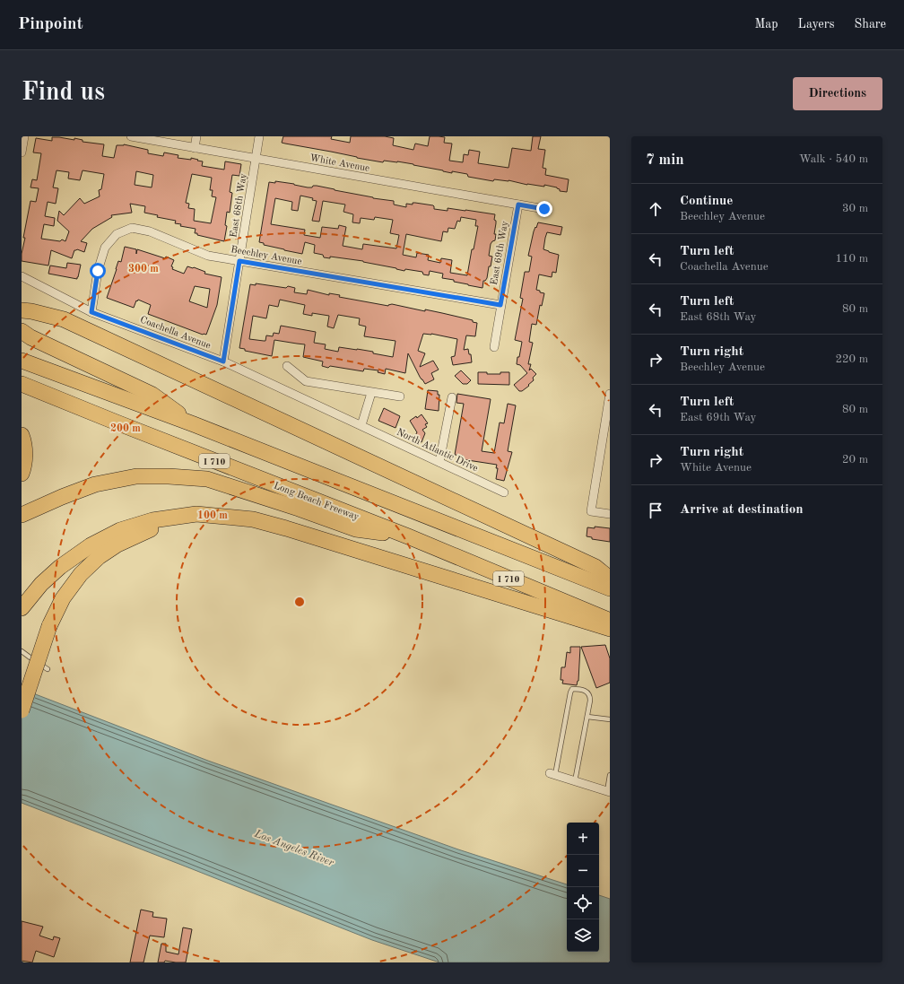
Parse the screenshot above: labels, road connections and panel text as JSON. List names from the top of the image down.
{
  "streets": {
    "highway": ["I 710", "Long Beach Freeway"],
    "street": [
      "White Avenue",
      "East 68th Way",
      "East 69th Way",
      "Beechley Avenue",
      "Coachella Avenue",
      "North Atlantic Drive"
    ]
  },
  "crossings": [
    ["White Avenue", "East 68th Way"],
    ["White Avenue", "East 69th Way"],
    ["East 68th Way", "Beechley Avenue"],
    ["East 68th Way", "Coachella Avenue"],
    ["East 69th Way", "Beechley Avenue"],
    ["Beechley Avenue", "Coachella Avenue"],
    ["Coachella Avenue", "North Atlantic Drive"]
  ],
  "water": ["Los Angeles River"],
  "page": {
    "header": "Pinpoint",
    "nav": ["Map", "Layers", "Share"],
    "buttons": "Directions",
    "title": "Find us",
    "heading": ["7 min", "Walk · 540 m"],
    "list": [
      ["Continue", "Beechley Avenue", "30 m"],
      ["Turn left", "Coachella Avenue", "110 m"],
      ["Turn left", "East 68th Way", "80 m"],
      ["Turn right", "Beechley Avenue", "220 m"],
      ["Turn left", "East 69th Way", "80 m"],
      ["Turn right", "White Avenue", "20 m"],
      "Arrive at destination"
    ],
    "map_buttons": ["+", "−"]
  },
  "rings": ["300 m", "200 m", "100 m"]
}
